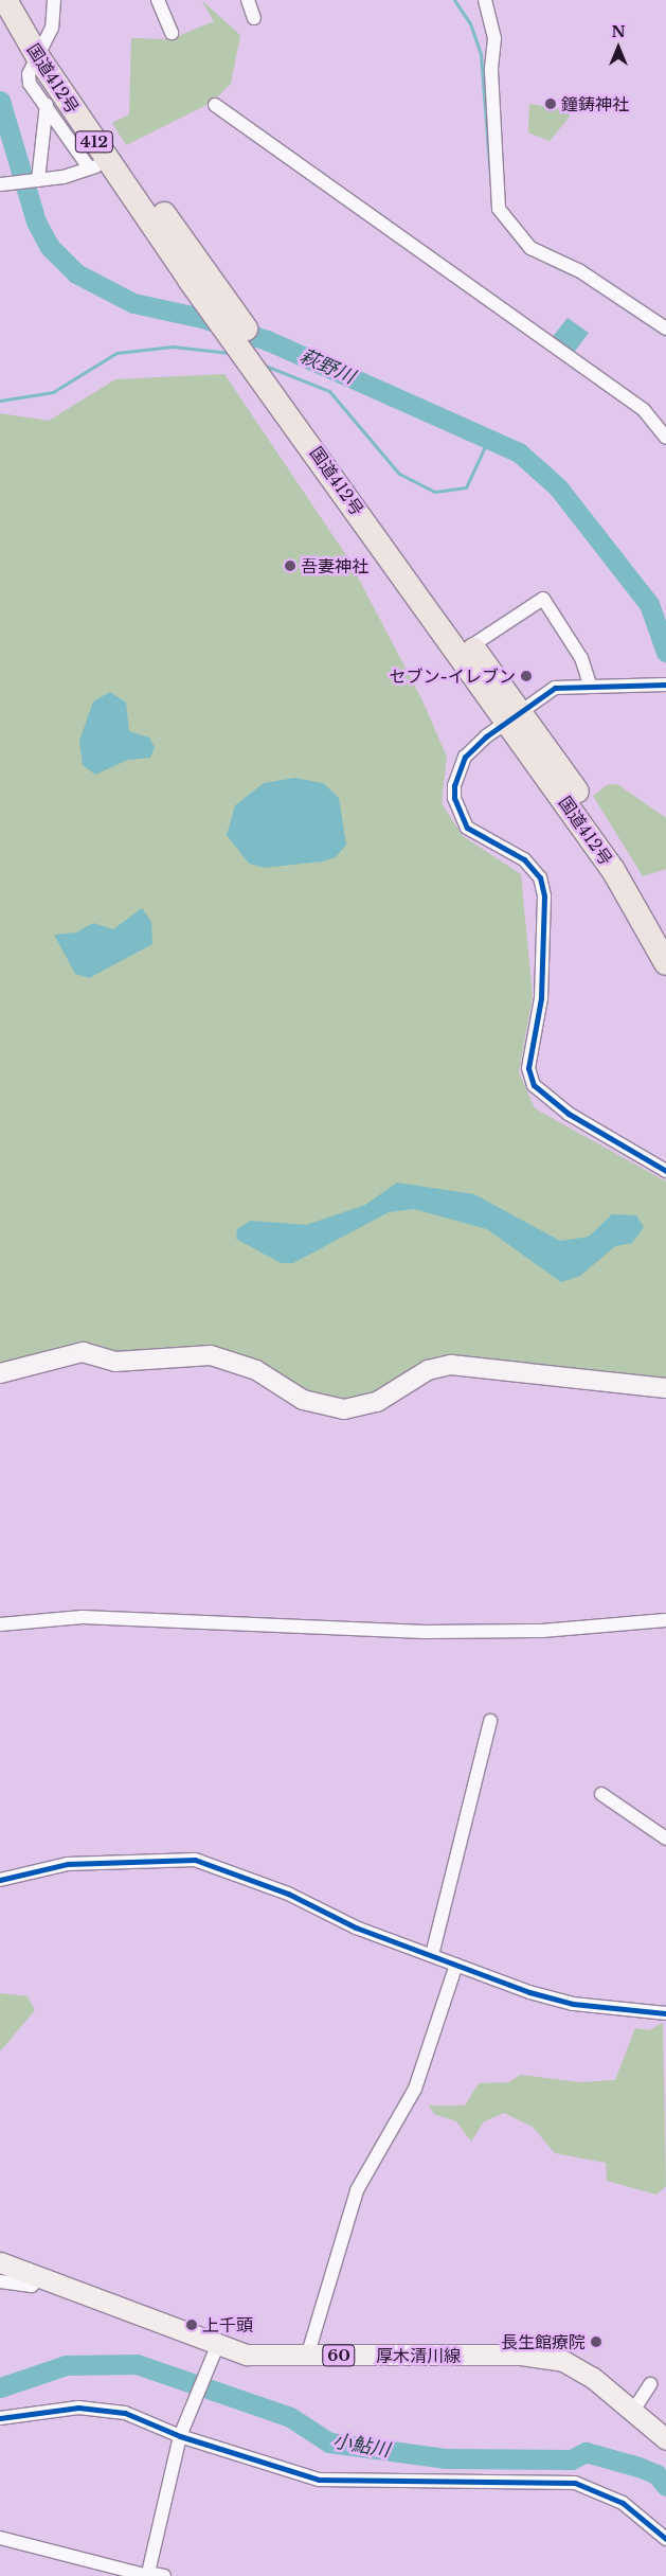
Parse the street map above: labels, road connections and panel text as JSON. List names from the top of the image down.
{
  "streets": {
    "highway": ["国道412号", "412"],
    "main road": ["60", "厚木清川線"]
  },
  "water": ["萩野川", "小鮎川"],
  "places": [
    "鐘鋳神社",
    "吾妻神社",
    "セブン-イレブン",
    "上千頭",
    "長生館療院"
  ],
  "north": "top"
}
